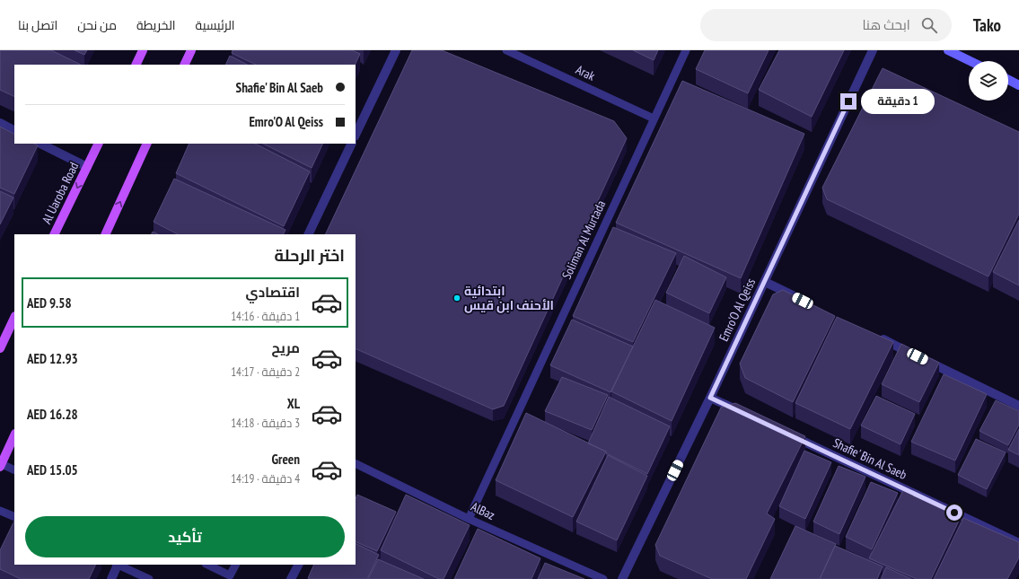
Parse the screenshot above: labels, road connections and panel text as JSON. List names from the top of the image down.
{
  "streets": {
    "main road": ["Al Uaroba Road"],
    "street": ["Emro'O Al Qeiss", "Shafie' Bin Al Saeb"],
    "lane": ["Arak", "Soliman Al Murtada", "AlBaz"]
  },
  "crossings": [
    ["Arak", "Soliman Al Murtada"],
    ["Soliman Al Murtada", "AlBaz"]
  ],
  "places": ["ابتدائية الأحنف ابن قيس"],
  "page": {
    "header": "Tako",
    "search": "ابحث هنا",
    "nav": [
      "الرئيسية",
      "الخريطة",
      "من نحن",
      "اتصل بنا"
    ],
    "banner": ["Shafie' Bin Al Saeb", "Emro'O Al Qeiss"],
    "bubble": "1 دقيقة",
    "heading": "اختر الرحلة",
    "list": [
      {
        "name": "اقتصادي",
        "note": "1 دقيقة · 14:16",
        "value": "AED 9.58"
      },
      {
        "name": "مريح",
        "note": "2 دقيقة · 14:17",
        "value": "AED 12.93"
      },
      {
        "name": "XL",
        "note": "3 دقيقة · 14:18",
        "value": "AED 16.28"
      },
      {
        "name": "Green",
        "note": "4 دقيقة · 14:19",
        "value": "AED 15.05"
      }
    ],
    "buttons": "تأكيد"
  }
}
